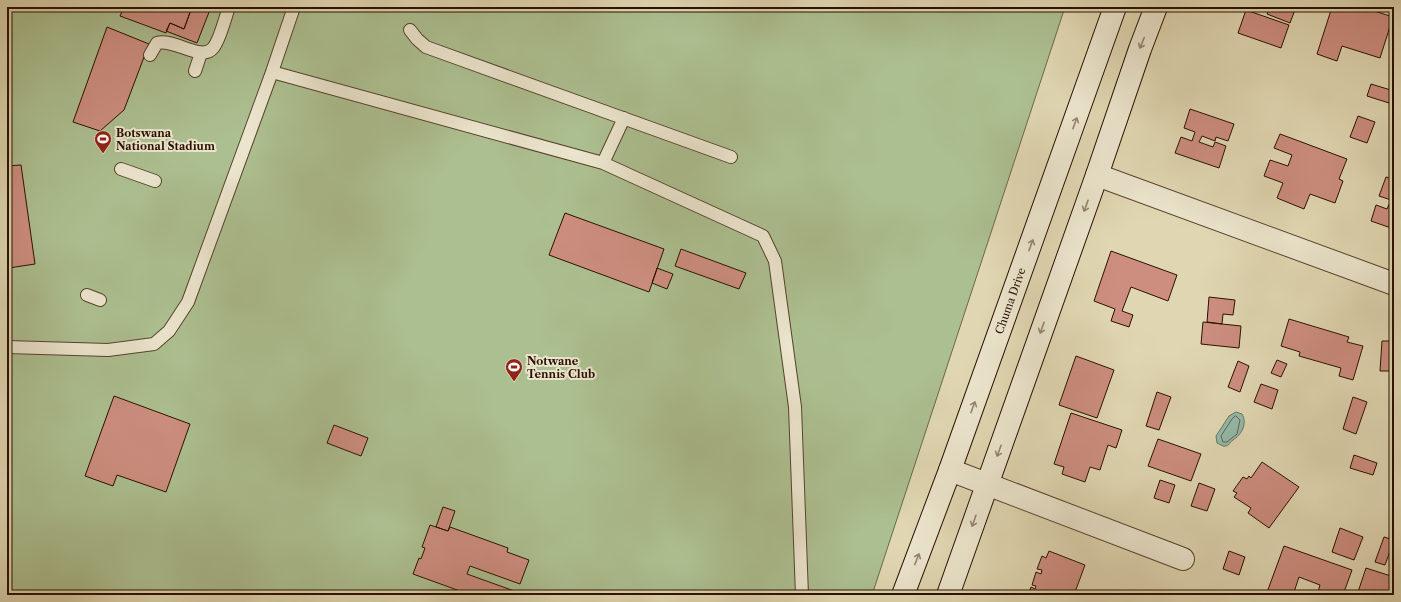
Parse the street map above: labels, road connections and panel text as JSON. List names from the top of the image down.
{
  "streets": {
    "main road": ["Chuma Drive"]
  },
  "places": {
    "sports": ["Botswana National Stadium", "Notwane Tennis Club"]
  }
}
